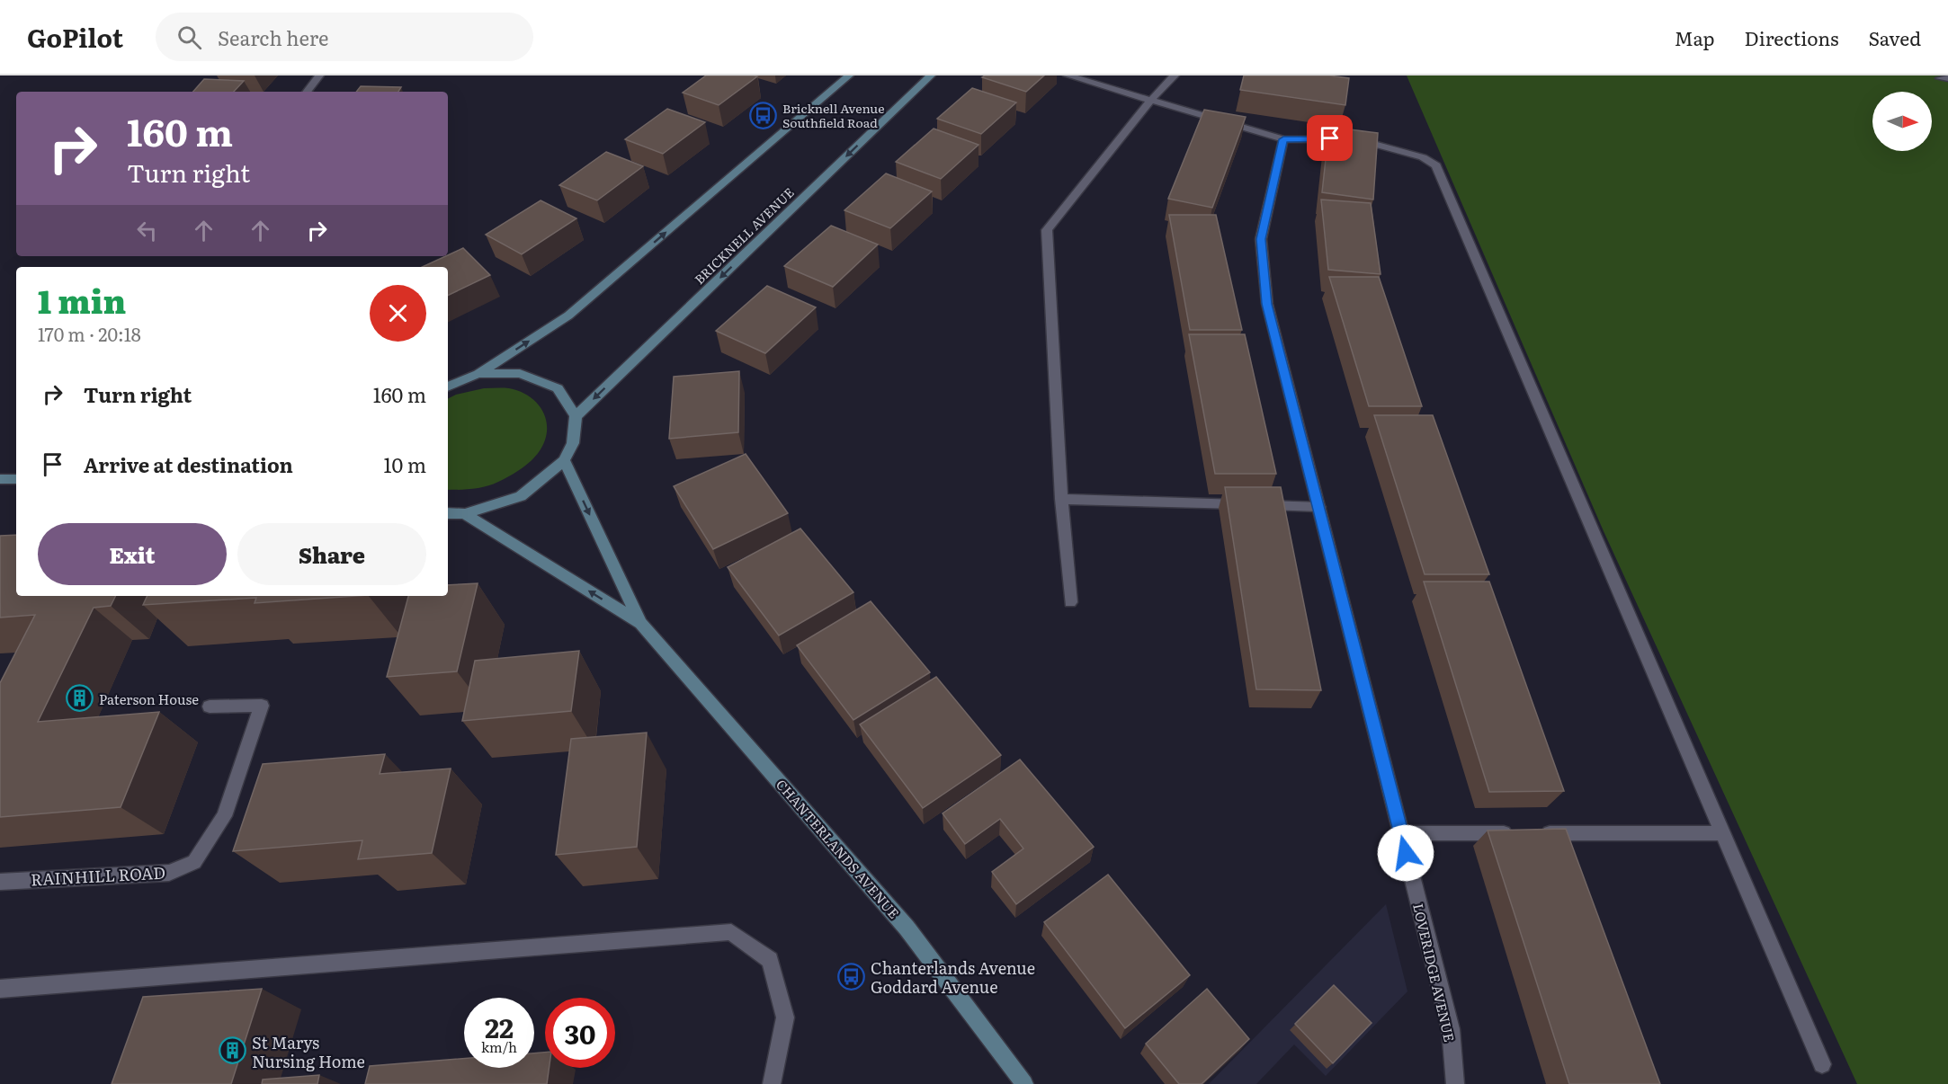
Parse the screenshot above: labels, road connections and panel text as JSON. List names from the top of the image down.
{
  "streets": {
    "street": [
      "BRICKNELL AVENUE",
      "CHANTERLANDS AVENUE",
      "RAINHILL ROAD",
      "LOVERIDGE AVENUE"
    ]
  },
  "places": {
    "bus stop": ["Bricknell Avenue Southfield Road", "Chanterlands Avenue Goddard Avenue"],
    "building": ["Paterson House", "St Marys Nursing Home"]
  },
  "north": "right",
  "page": {
    "header": "GoPilot",
    "search": "Search here",
    "nav": ["Map", "Directions", "Saved"],
    "turn": ["160 m", "Turn right"],
    "heading": ["1 min", "170 m · 20:18"],
    "list": [
      {
        "name": "Turn right",
        "value": "160 m"
      },
      {
        "name": "Arrive at destination",
        "value": "10 m"
      }
    ],
    "buttons": ["Exit", "Share"],
    "speed": "22 km/h",
    "limit": "30"
  }
}
